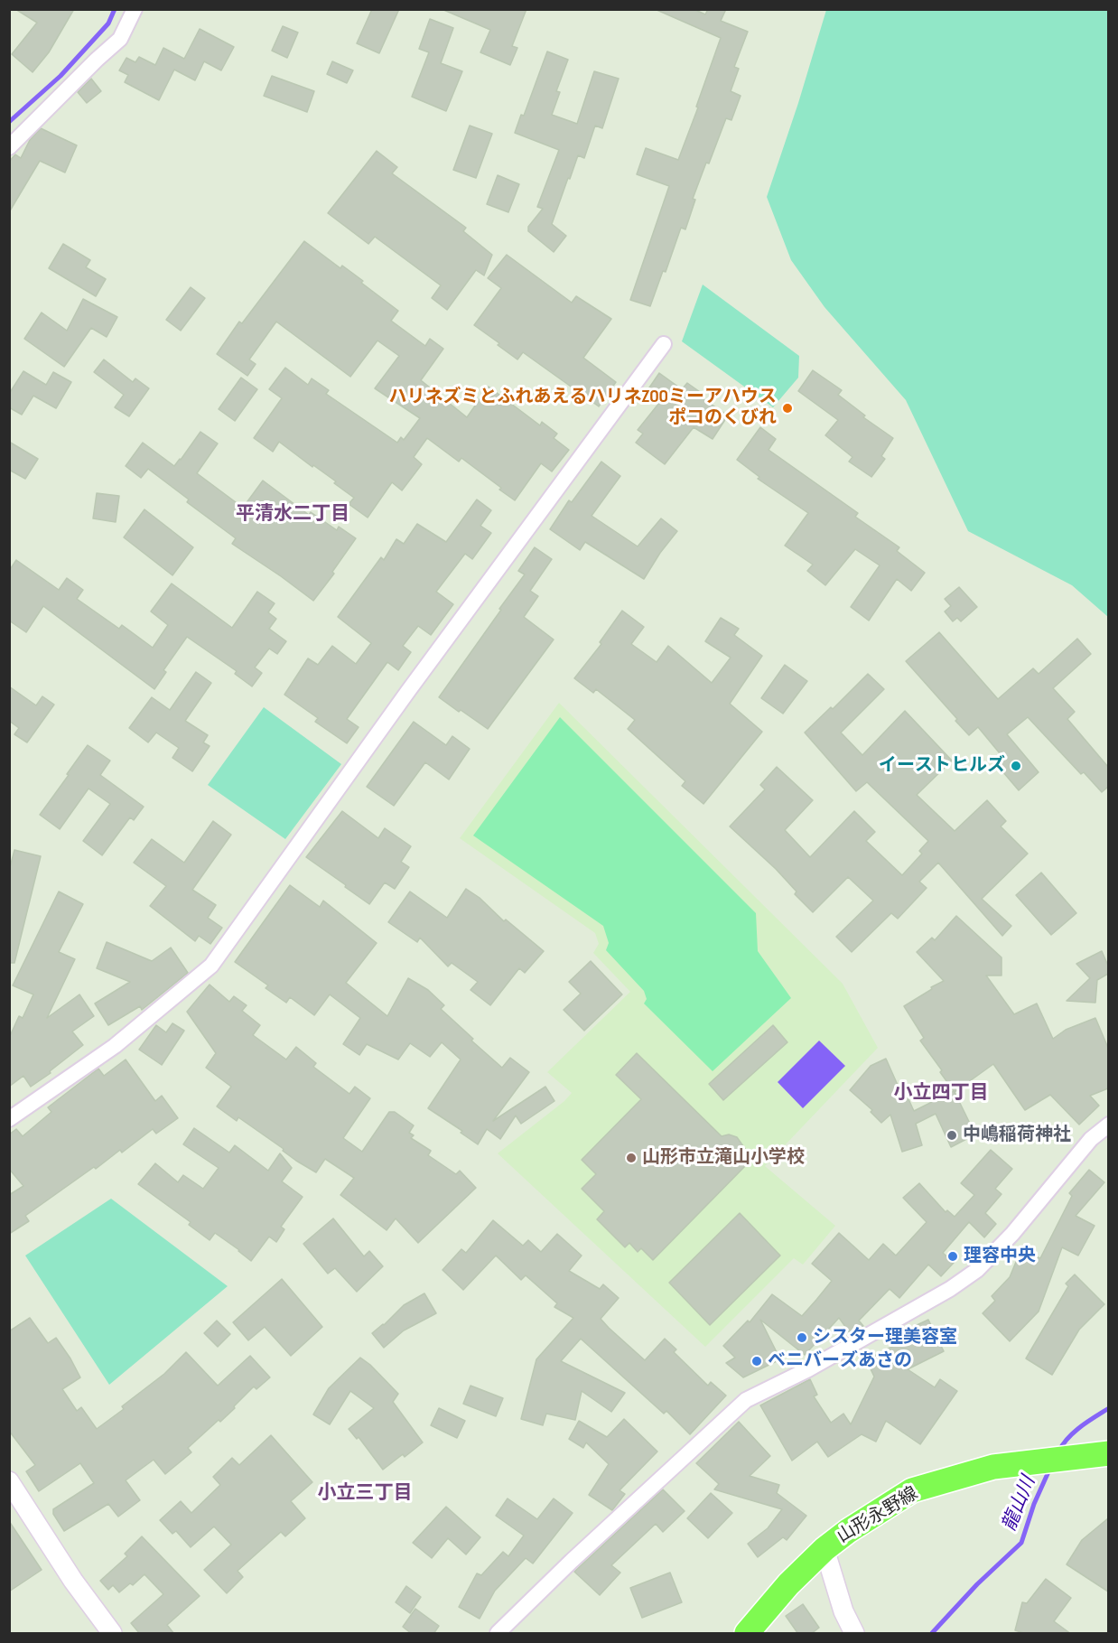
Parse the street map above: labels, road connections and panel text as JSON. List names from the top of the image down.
{
  "streets": {
    "main road": ["山形永野線"]
  },
  "districts": ["平清水二丁目", "小立四丁目", "小立三丁目"],
  "water": ["龍山川"],
  "places": [
    "ハリネズミとふれあえるハリネZOOミーアハウス ポコのくびれ",
    "イーストヒルズ",
    "中嶋稲荷神社",
    "山形市立滝山小学校",
    "理容中央",
    "シスター理美容室",
    "ベニバーズあさの"
  ]
}
